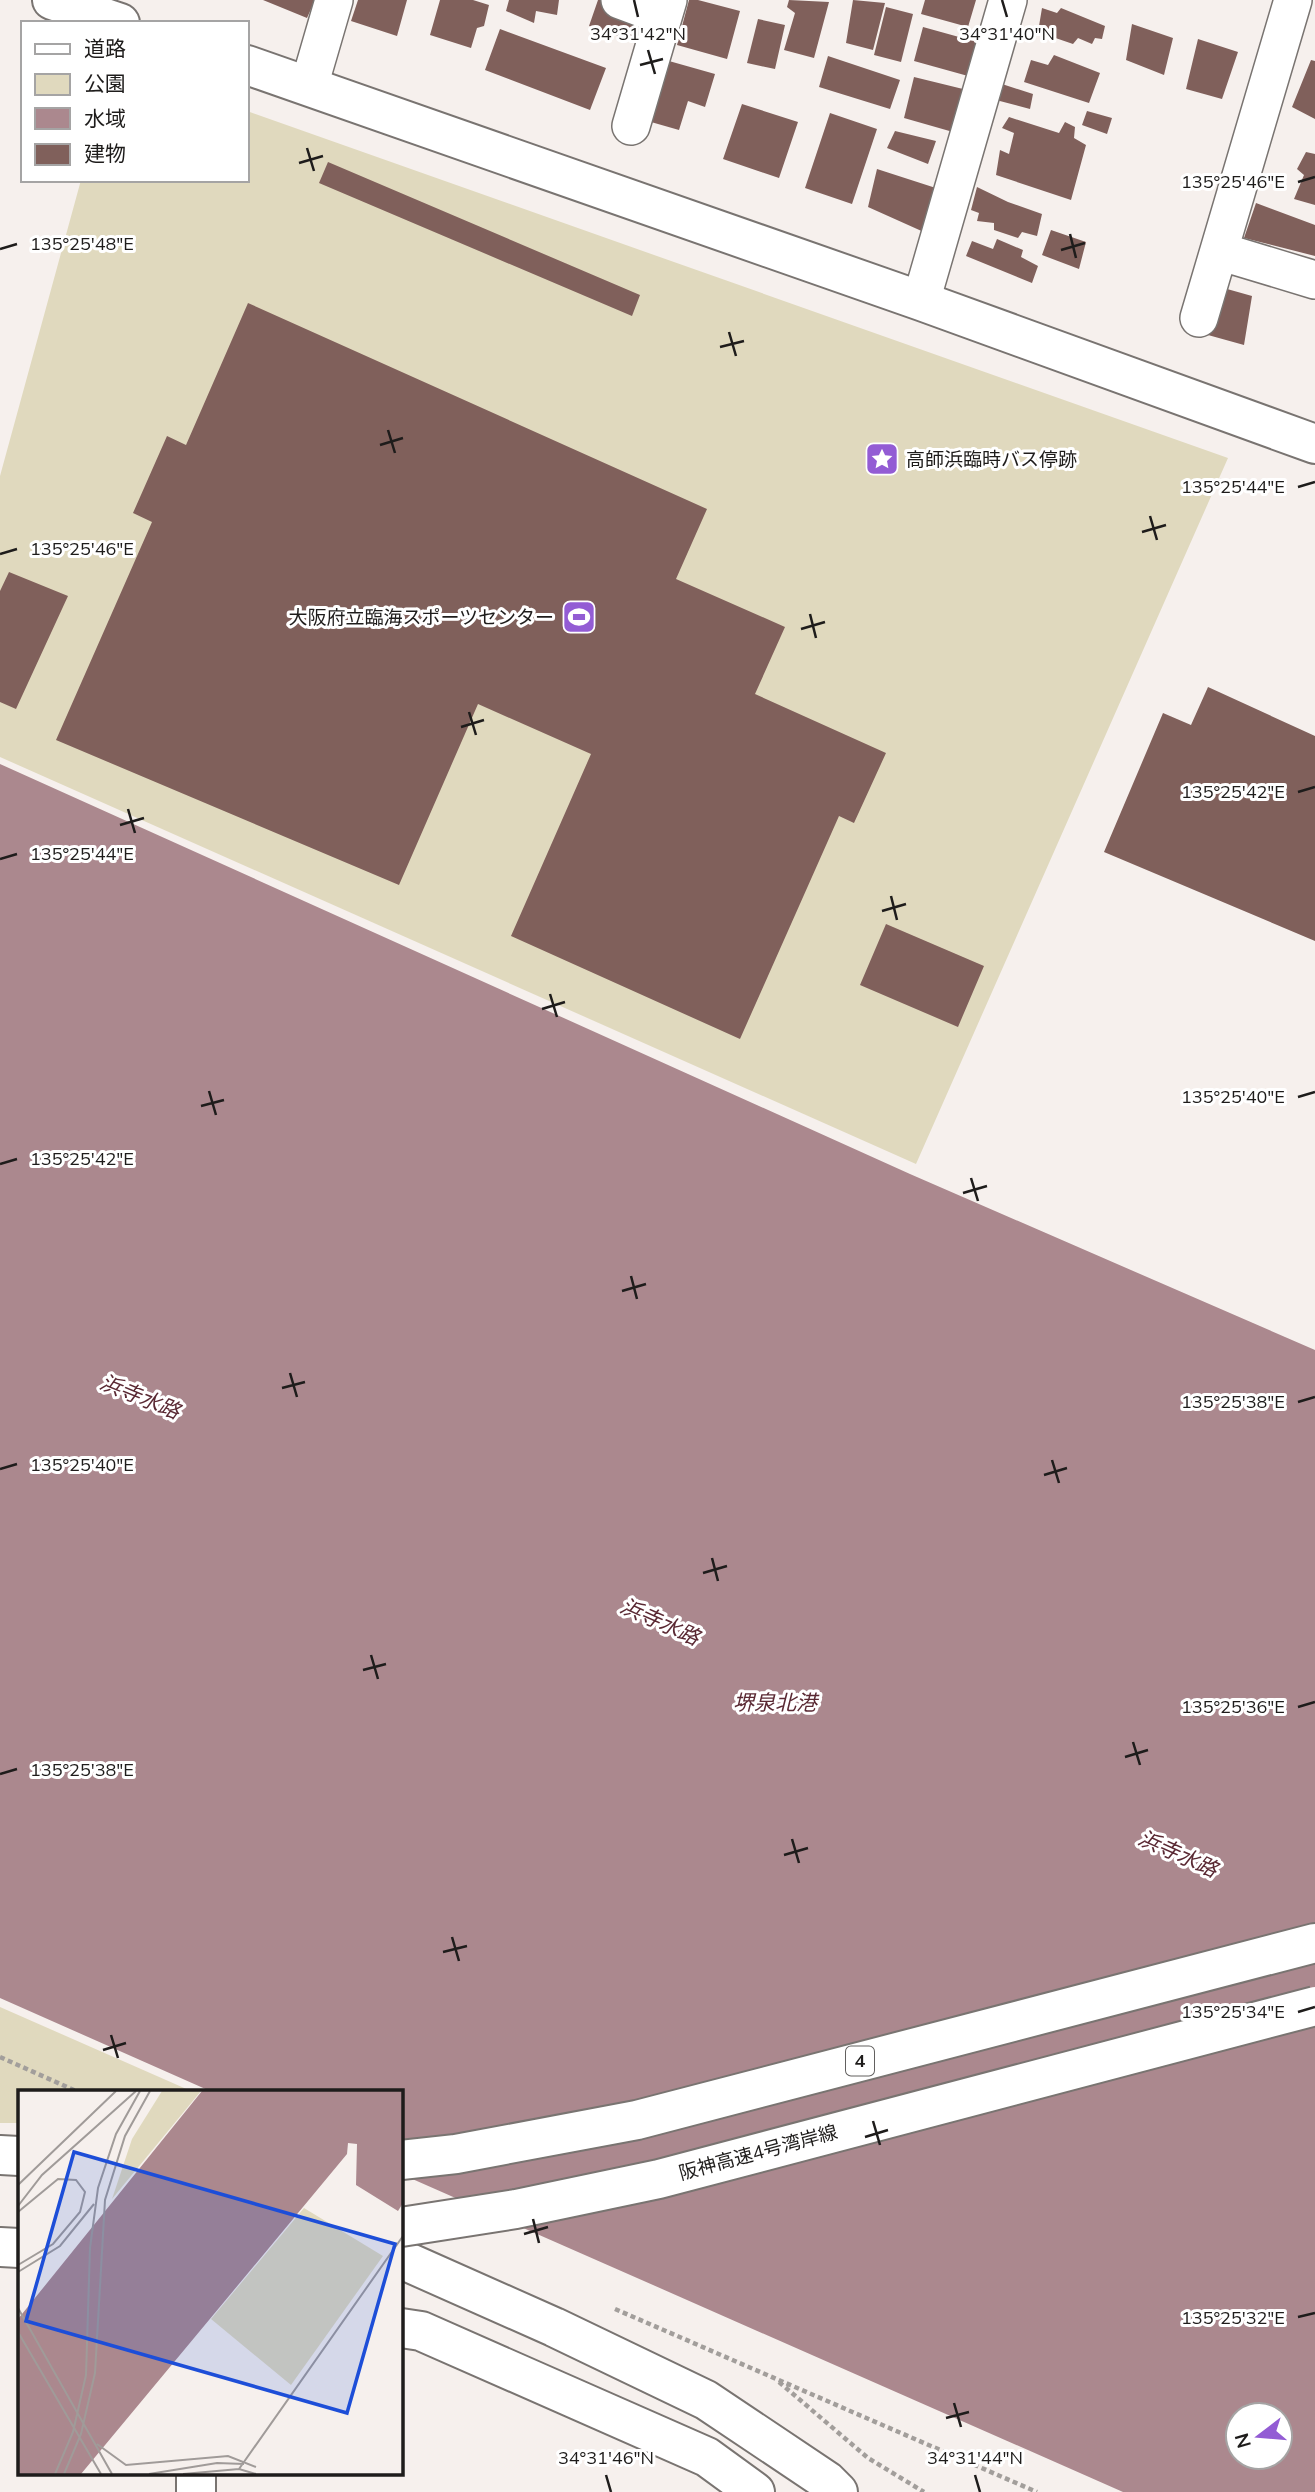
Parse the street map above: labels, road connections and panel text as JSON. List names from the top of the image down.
{
  "streets": {
    "main road": ["4", "阪神高速4号湾岸線"]
  },
  "water": ["浜寺水路", "堺泉北港"],
  "places": {
    "place": ["高師浜臨時バス停跡"],
    "sports": ["大阪府立臨海スポーツセンター"]
  },
  "legend": [
    "道路",
    "公園",
    "水域",
    "建物"
  ],
  "north": "left",
  "coordinates": [
    "34°31'42\"N",
    "34°31'40\"N",
    "135°25'46\"E",
    "135°25'48\"E",
    "135°25'44\"E",
    "135°25'42\"E",
    "135°25'40\"E",
    "135°25'38\"E",
    "135°25'36\"E",
    "135°25'34\"E",
    "135°25'32\"E",
    "34°31'46\"N",
    "34°31'44\"N"
  ]
}
